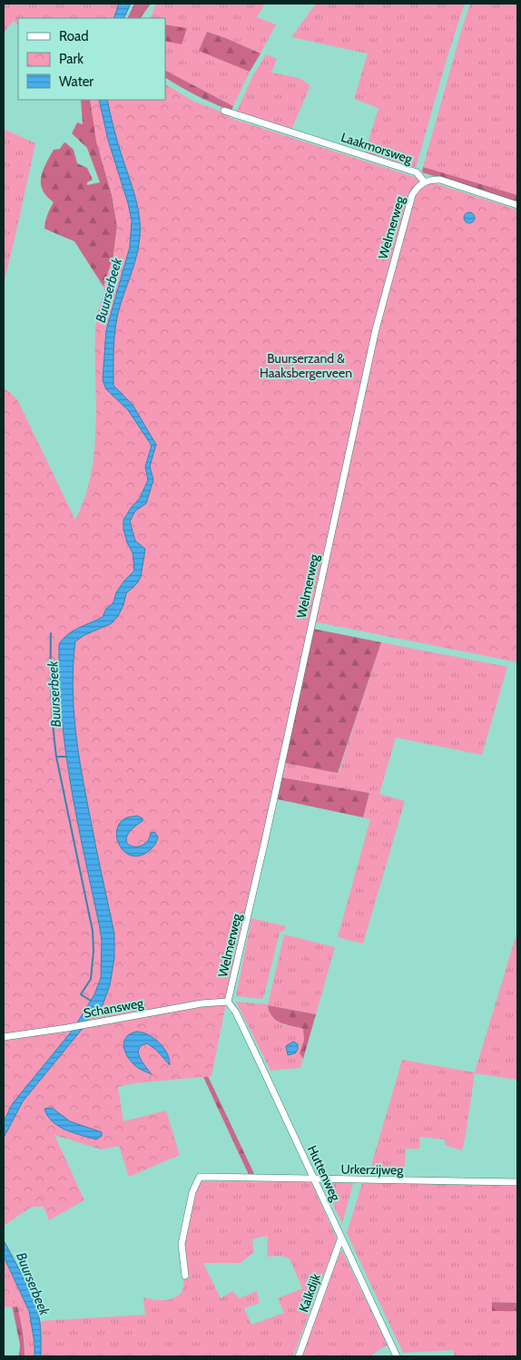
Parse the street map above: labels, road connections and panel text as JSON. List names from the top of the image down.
{
  "streets": {
    "street": [
      "Laakmorsweg",
      "Welmerweg",
      "Schansweg",
      "Urkerzijweg",
      "Huttenweg",
      "Kalkdijk"
    ]
  },
  "crossings": [
    ["Laakmorsweg", "Welmerweg"],
    ["Welmerweg", "Schansweg"],
    ["Welmerweg", "Huttenweg"],
    ["Schansweg", "Huttenweg"],
    ["Urkerzijweg", "Huttenweg"],
    ["Huttenweg", "Kalkdijk"]
  ],
  "water": ["Buurserbeek"],
  "parks": ["Buurserzand & Haaksbergerveen"],
  "legend": ["Road", "Park", "Water"]
}
